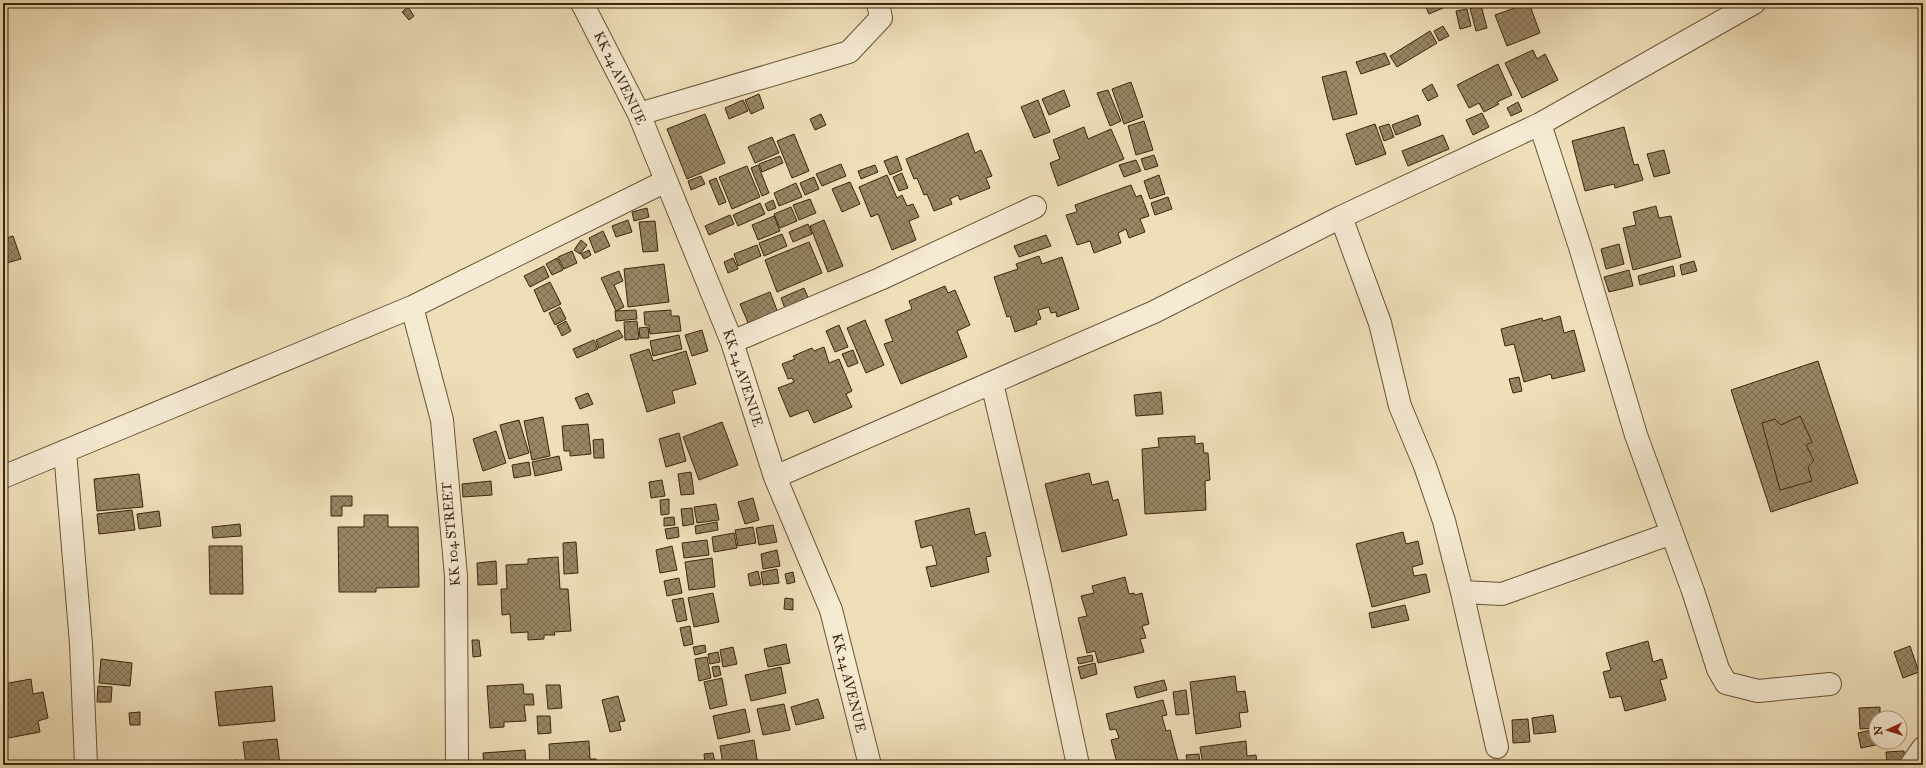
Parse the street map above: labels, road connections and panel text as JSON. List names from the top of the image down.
{
  "streets": {
    "street": ["KK 24 AVENUE", "KK 104 STREET"]
  },
  "north": "left"
}
